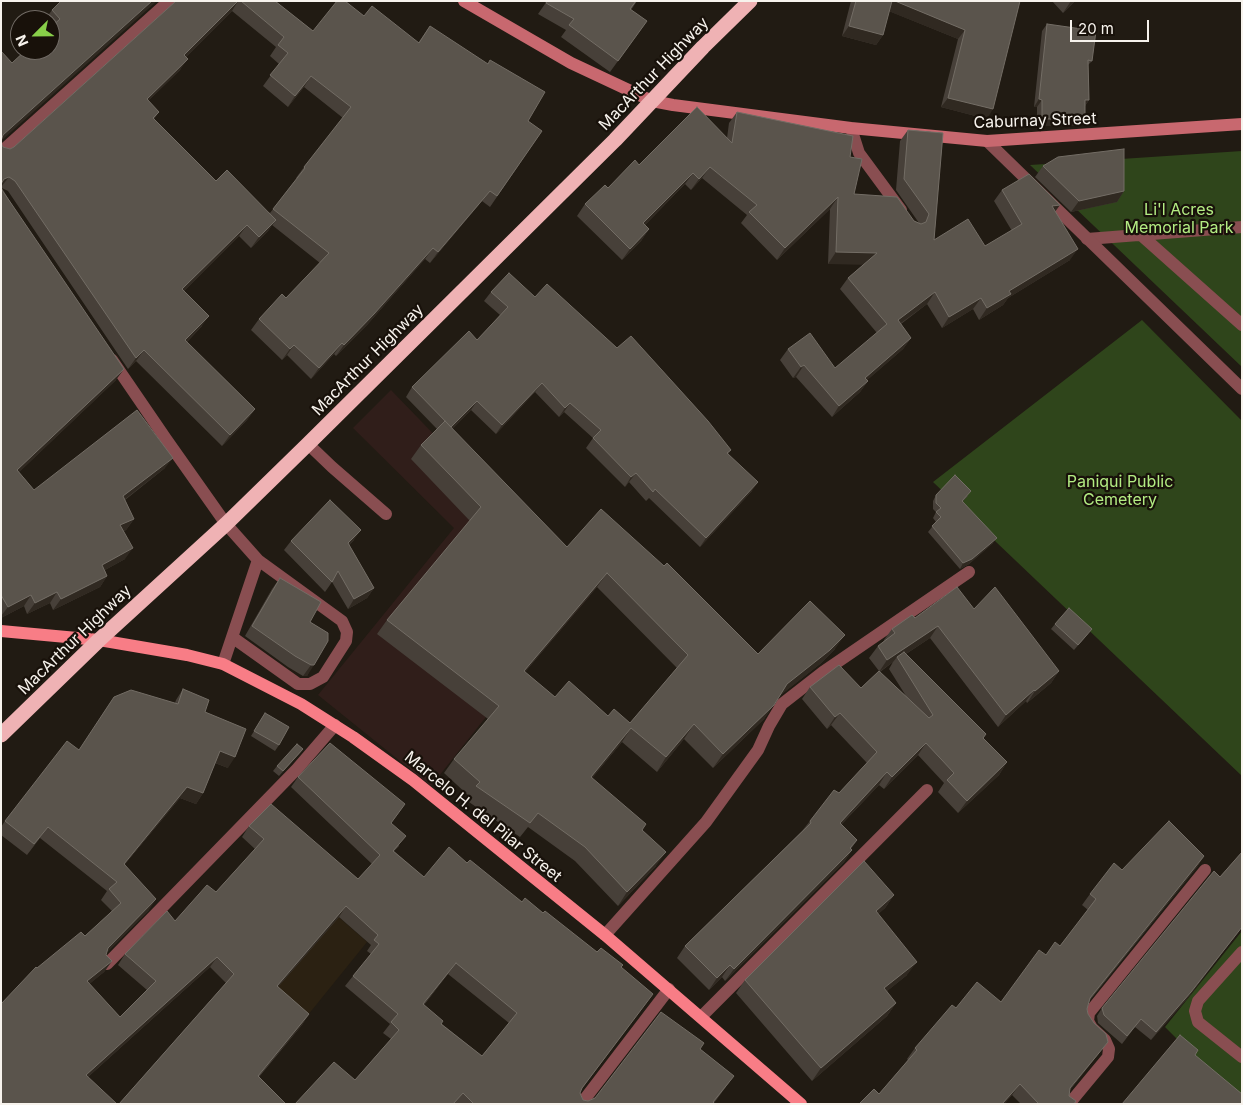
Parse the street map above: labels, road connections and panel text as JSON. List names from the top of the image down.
{
  "streets": {
    "highway": ["MacArthur Highway"],
    "main road": ["Marcelo H. del Pilar Street"],
    "street": ["Caburnay Street"]
  },
  "crossings": [
    ["MacArthur Highway", "Caburnay Street"],
    ["MacArthur Highway", "Marcelo H. del Pilar Street"]
  ],
  "parks": ["Li'l Acres Memorial Park", "Paniqui Public Cemetery"],
  "scale_bar": "20 m",
  "north": "bottom left"
}
